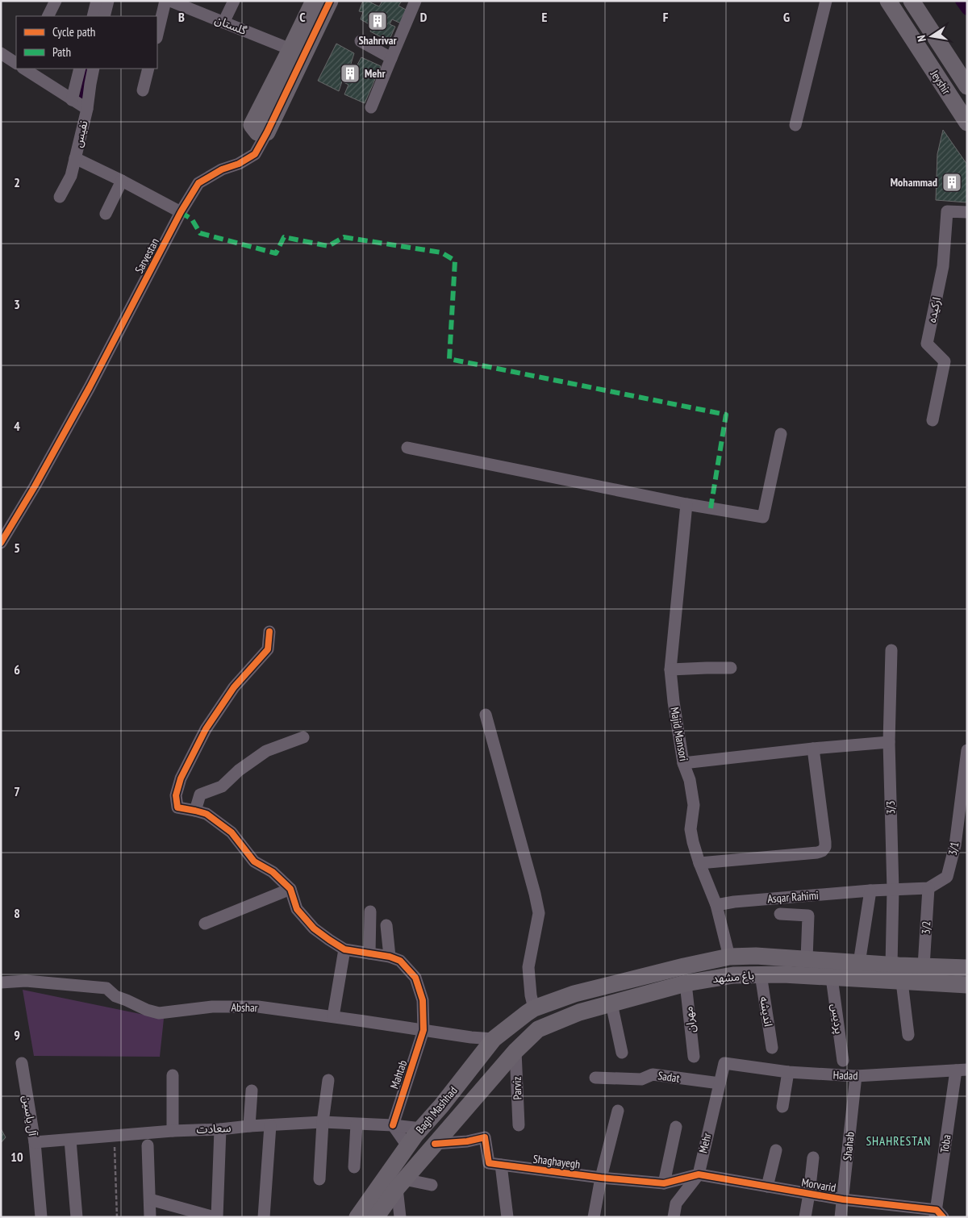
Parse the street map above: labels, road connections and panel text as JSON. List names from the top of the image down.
{
  "streets": {
    "main road": [
      "Jeyshir",
      "Sarvestan",
      "باغ مشهد",
      "Bagh Mashhad"
    ],
    "street": [
      "گلستان",
      "نفیس",
      "ارکیده",
      "Majid Mansori",
      "3/3",
      "3/1",
      "Asqar Rahimi",
      "3/2",
      "Abshar",
      "اندیشه",
      "پردیس",
      "مهران",
      "Mahtab",
      "Hadad",
      "Sadat",
      "Parviz",
      "آل یاسین",
      "سعادت",
      "Mehr",
      "Toba",
      "Shahab",
      "Shaghayegh",
      "Morvarid"
    ]
  },
  "crossings": [
    ["Majid Mansori", "Asqar Rahimi"],
    ["Majid Mansori", "باغ مشهد"],
    ["3/3", "Asqar Rahimi"],
    ["3/3", "باغ مشهد"],
    ["3/1", "Asqar Rahimi"],
    ["3/1", "3/2"],
    ["Asqar Rahimi", "3/2"],
    ["3/2", "باغ مشهد"],
    ["باغ مشهد", "اندیشه"],
    ["باغ مشهد", "پردیس"],
    ["باغ مشهد", "مهران"],
    ["باغ مشهد", "Parviz"],
    ["باغ مشهد", "Bagh Mashhad"],
    ["Abshar", "Mahtab"],
    ["Abshar", "Bagh Mashhad"],
    ["Mahtab", "سعادت"],
    ["Hadad", "Mehr"],
    ["Hadad", "Toba"],
    ["Hadad", "Shahab"],
    ["Sadat", "Mehr"],
    ["Parviz", "Bagh Mashhad"],
    ["Bagh Mashhad", "سعادت"],
    ["Bagh Mashhad", "Shaghayegh"],
    ["آل یاسین", "سعادت"],
    ["Mehr", "Shaghayegh"],
    ["Mehr", "Morvarid"],
    ["Toba", "Morvarid"],
    ["Shahab", "Morvarid"],
    ["Shaghayegh", "Morvarid"]
  ],
  "districts": ["SHAHRESTAN"],
  "places": {
    "building": ["Shahrivar", "Mehr", "Mohammad"]
  },
  "legend": ["Cycle path", "Path"],
  "north": "left",
  "grid": {
    "columns": [
      "B",
      "C",
      "D",
      "E",
      "F",
      "G"
    ],
    "rows": [
      "2",
      "3",
      "4",
      "5",
      "6",
      "7",
      "8",
      "9",
      "10"
    ]
  }
}
